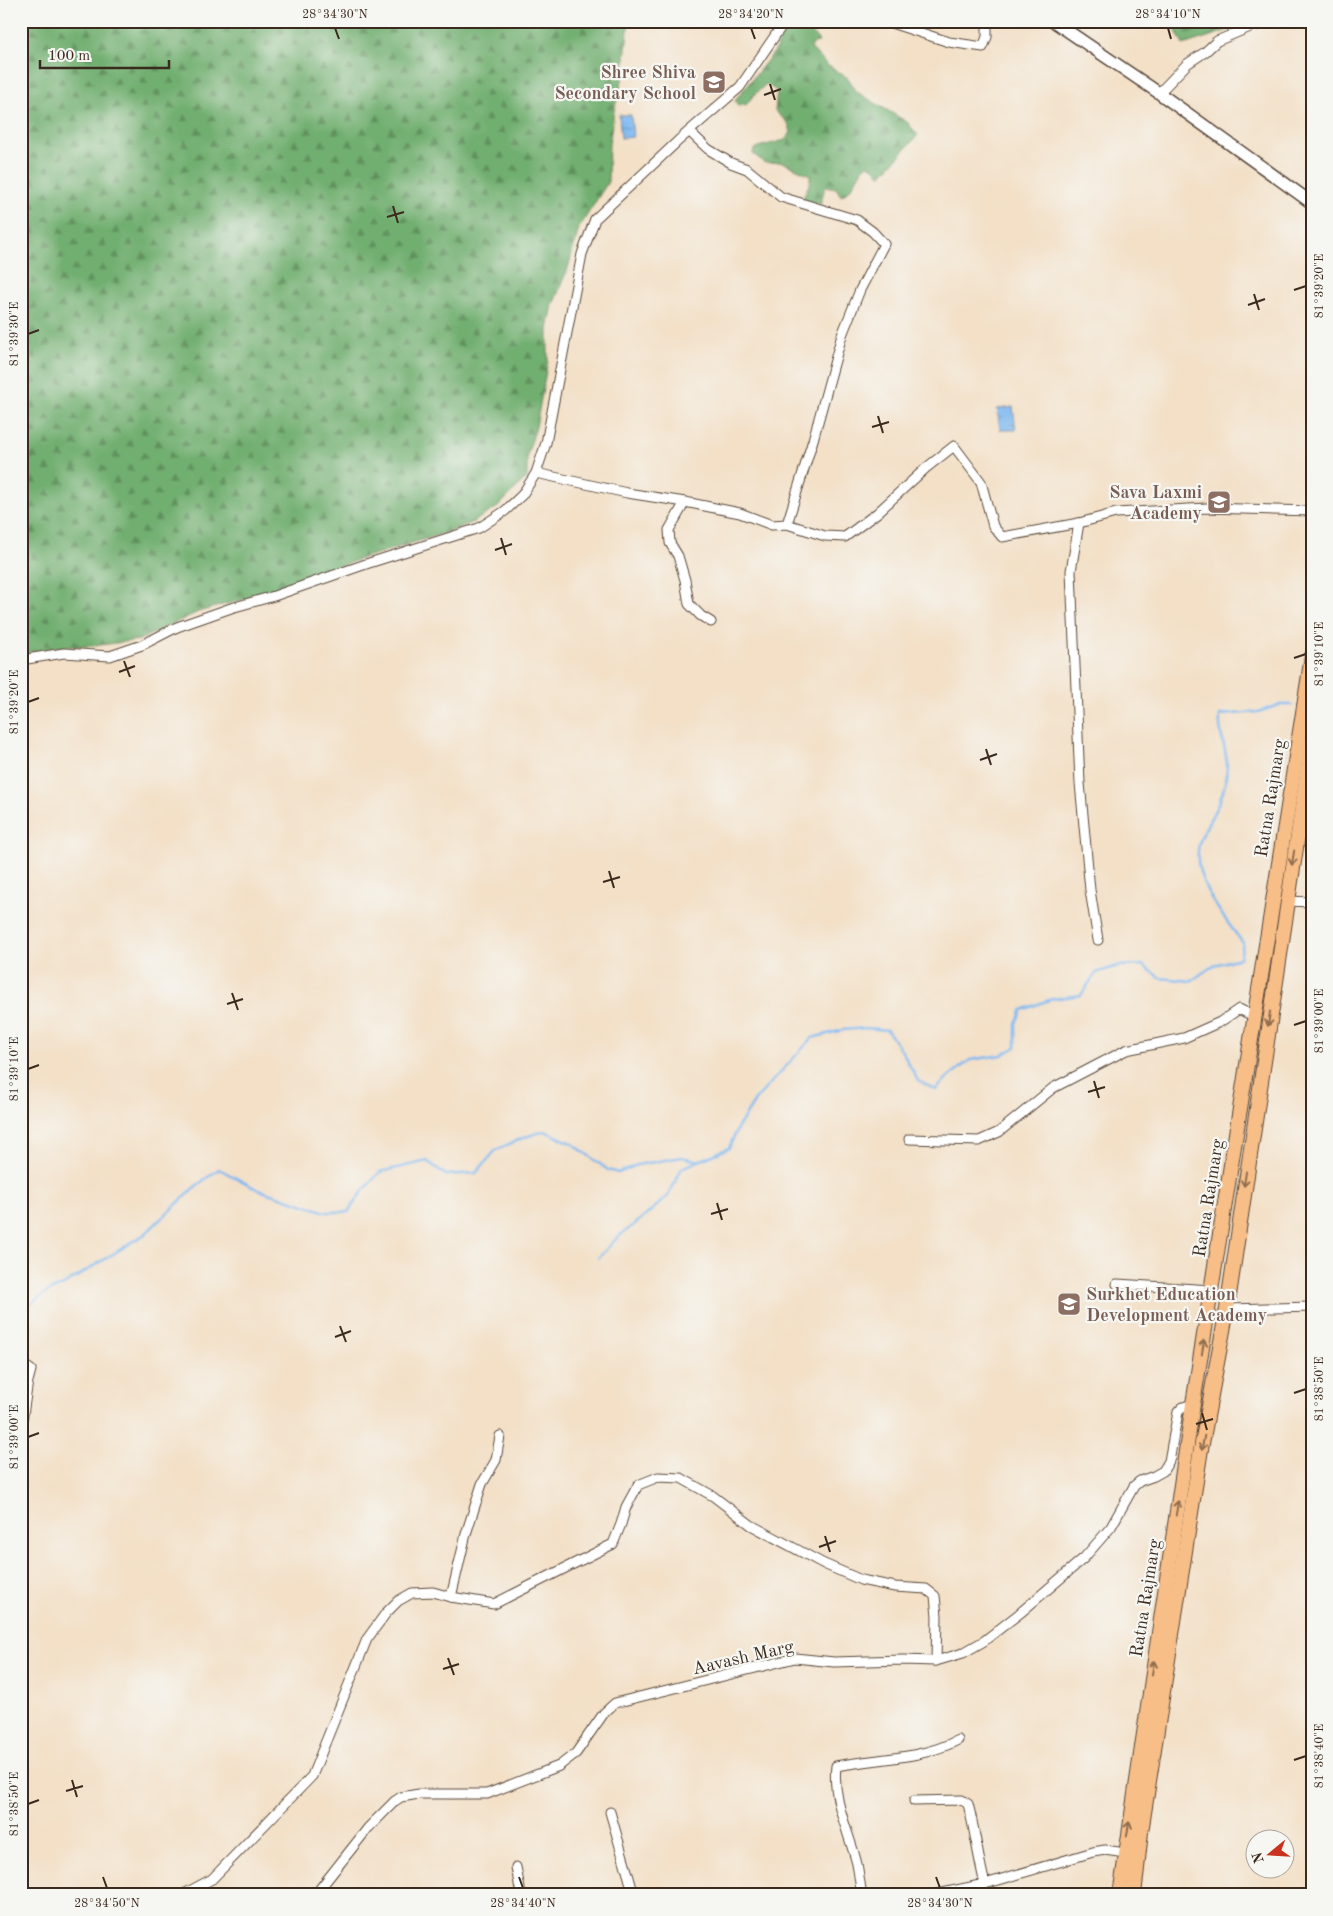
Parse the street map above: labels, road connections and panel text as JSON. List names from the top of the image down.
{
  "streets": {
    "main road": ["Ratna Rajmarg"],
    "street": ["Aavash Marg"]
  },
  "crossings": [
    ["Ratna Rajmarg", "Aavash Marg"]
  ],
  "places": {
    "school or university": ["Shree Shiva Secondary School", "Sava Laxmi Academy", "Surkhet Education Development Academy"]
  },
  "scale_bar": "100 m",
  "north": "left",
  "coordinates": [
    "28°34'30\"N",
    "28°34'20\"N",
    "28°34'10\"N",
    "81°39'20\"E",
    "81°39'30\"E",
    "81°39'10\"E",
    "81°39'00\"E",
    "81°38'50\"E",
    "81°38'40\"E",
    "28°34'50\"N",
    "28°34'40\"N"
  ]
}
